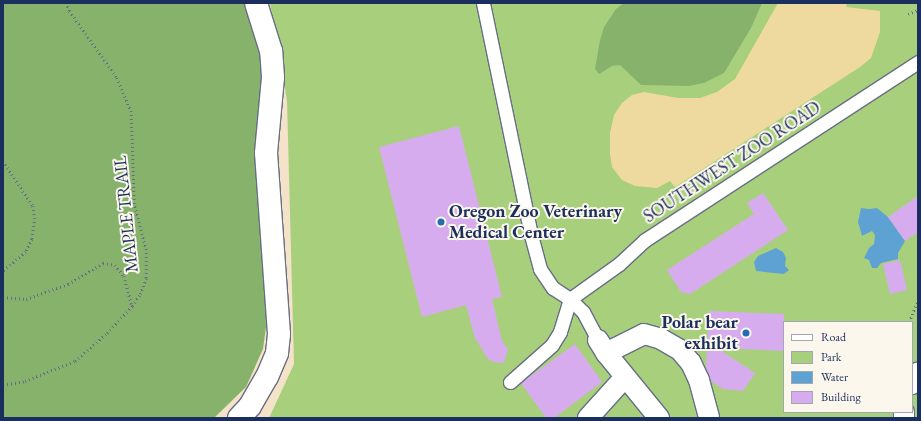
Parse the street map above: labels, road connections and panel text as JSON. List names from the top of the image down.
{
  "streets": {
    "lane": ["SOUTHWEST ZOO ROAD"],
    "path": ["MAPLE TRAIL"]
  },
  "places": ["Oregon Zoo Veterinary Medical Center", "Polar bear exhibit"],
  "legend": [
    "Road",
    "Park",
    "Water",
    "Building"
  ]
}
